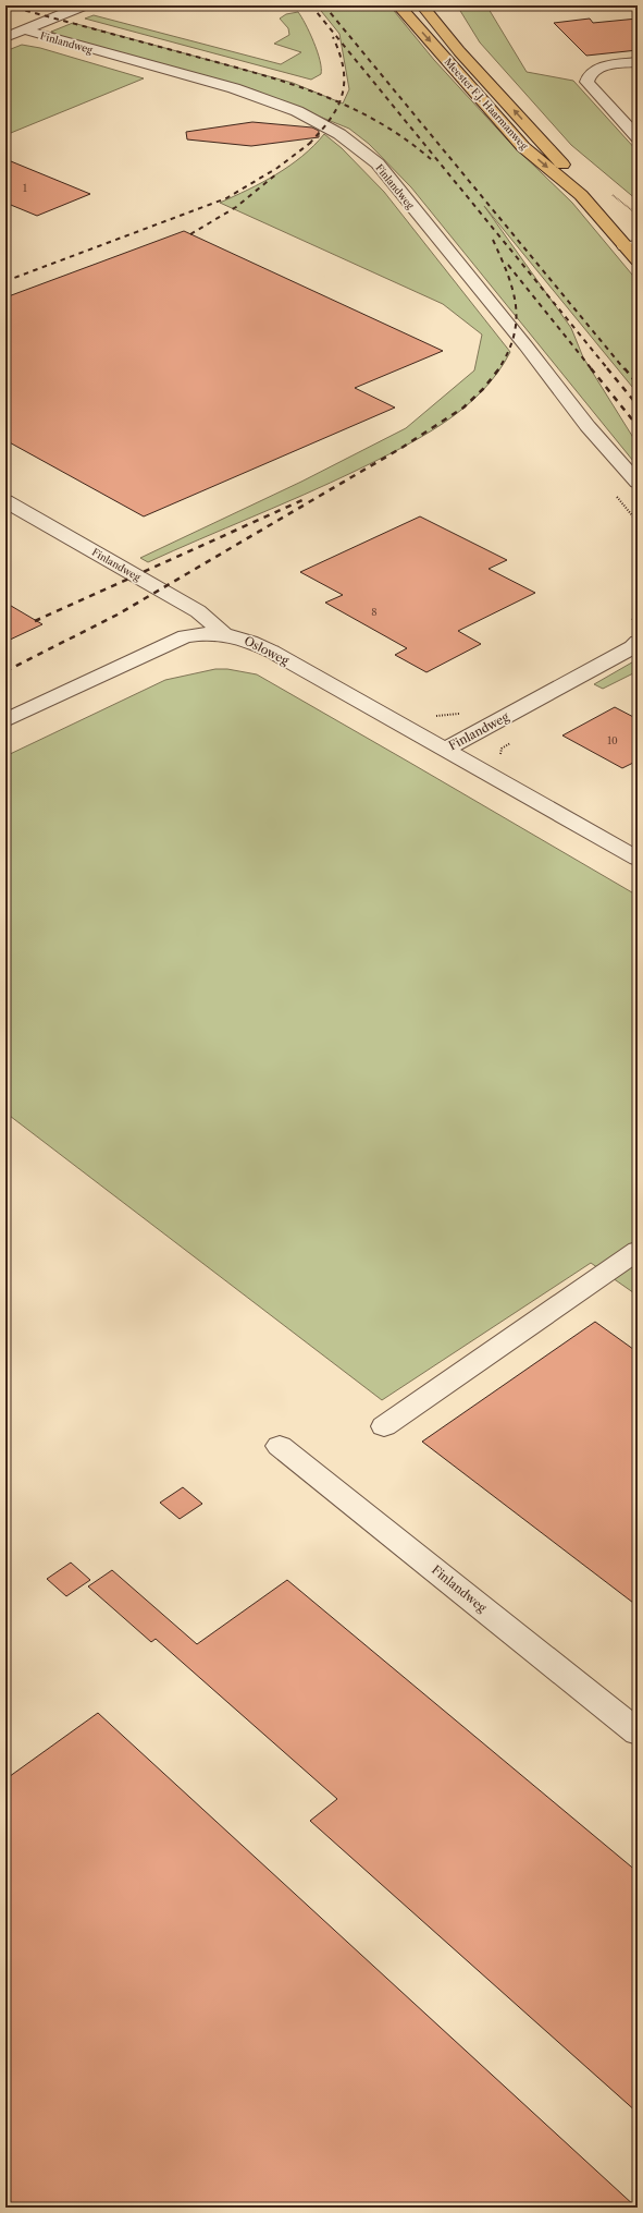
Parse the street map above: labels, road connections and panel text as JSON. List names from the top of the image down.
{
  "streets": {
    "main road": ["Meester F.J. Haarmanweg"],
    "street": ["Finlandweg", "Osloweg"]
  },
  "crossings": [
    ["Finlandweg", "Osloweg"]
  ],
  "house_numbers": ["1", "8", "10"]
}
